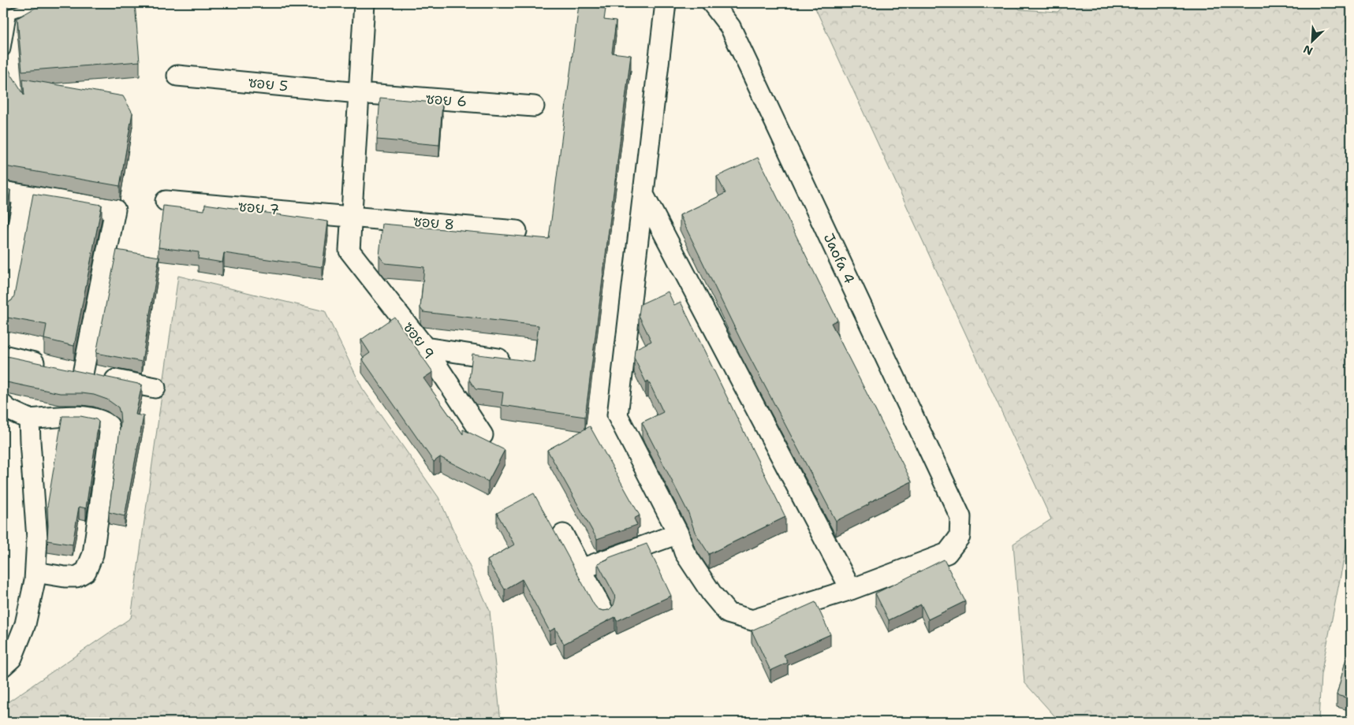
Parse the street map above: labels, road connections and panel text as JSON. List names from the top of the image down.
{
  "streets": {
    "street": [
      "ซอย 5",
      "ซอย 6",
      "ซอย 7",
      "ซอย 8",
      "Jaofa 4",
      "ซอย 9"
    ]
  },
  "crossings": [
    ["ซอย 5", "ซอย 6"],
    ["ซอย 7", "ซอย 8"],
    ["ซอย 7", "ซอย 9"],
    ["ซอย 8", "ซอย 9"]
  ],
  "north": "bottom left"
}
